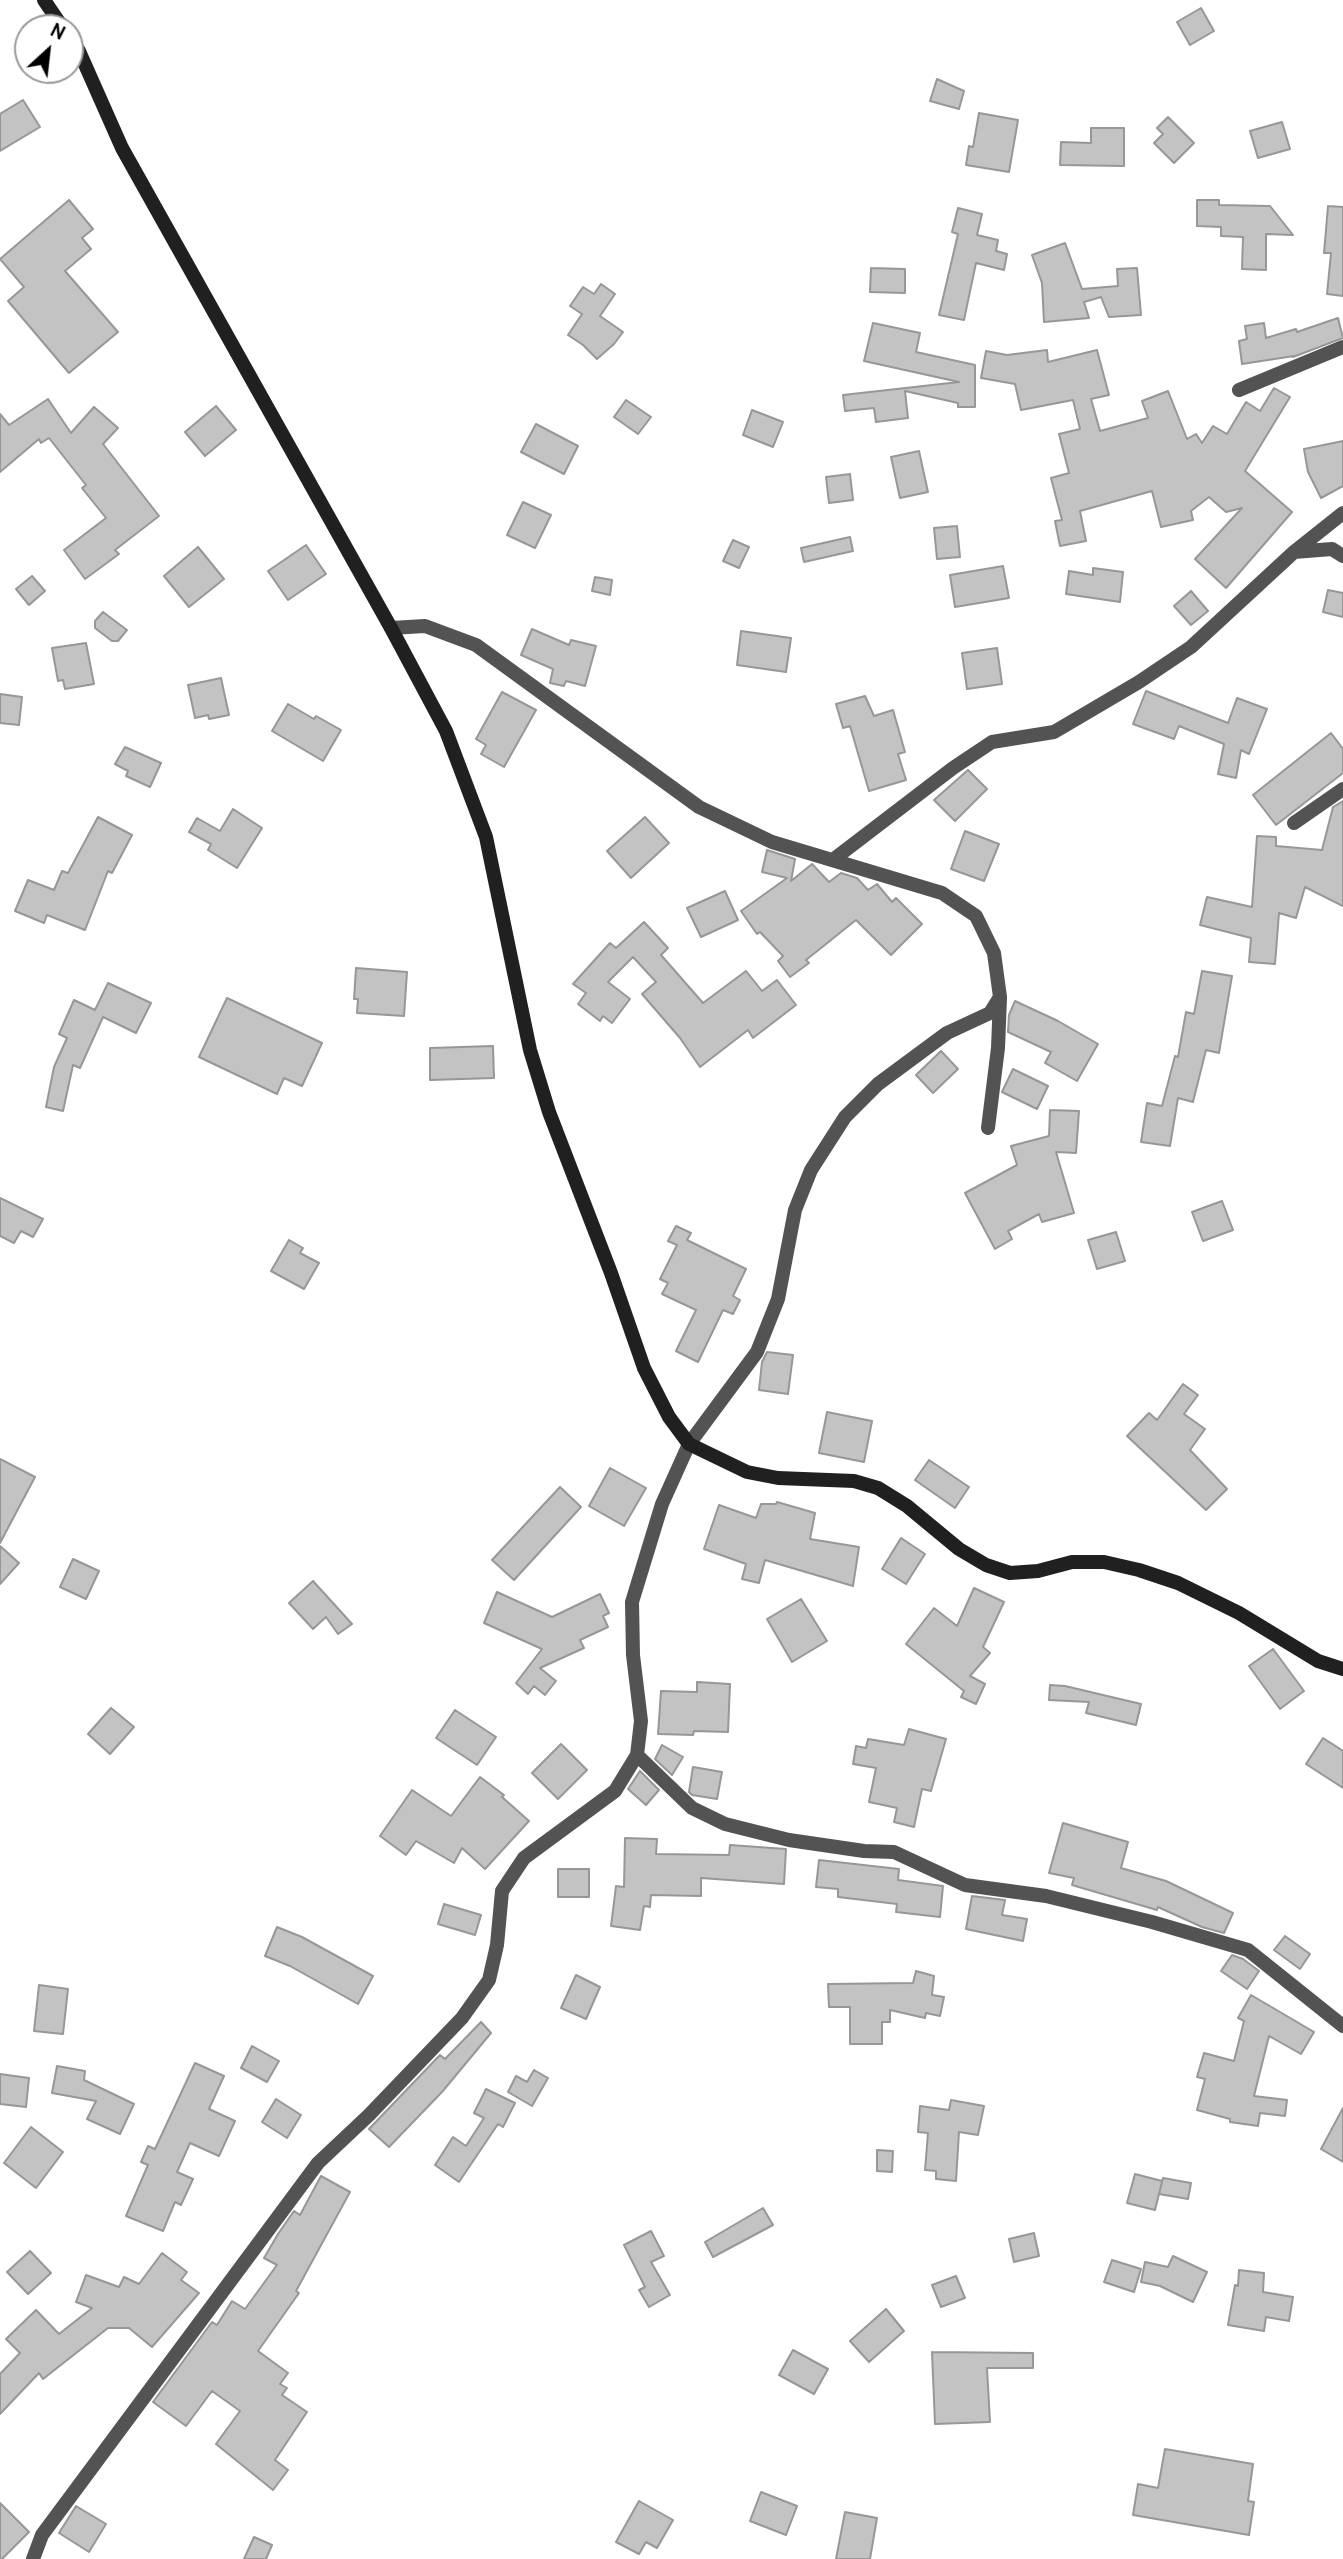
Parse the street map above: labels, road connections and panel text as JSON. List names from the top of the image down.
{
  "north": "top right"
}
